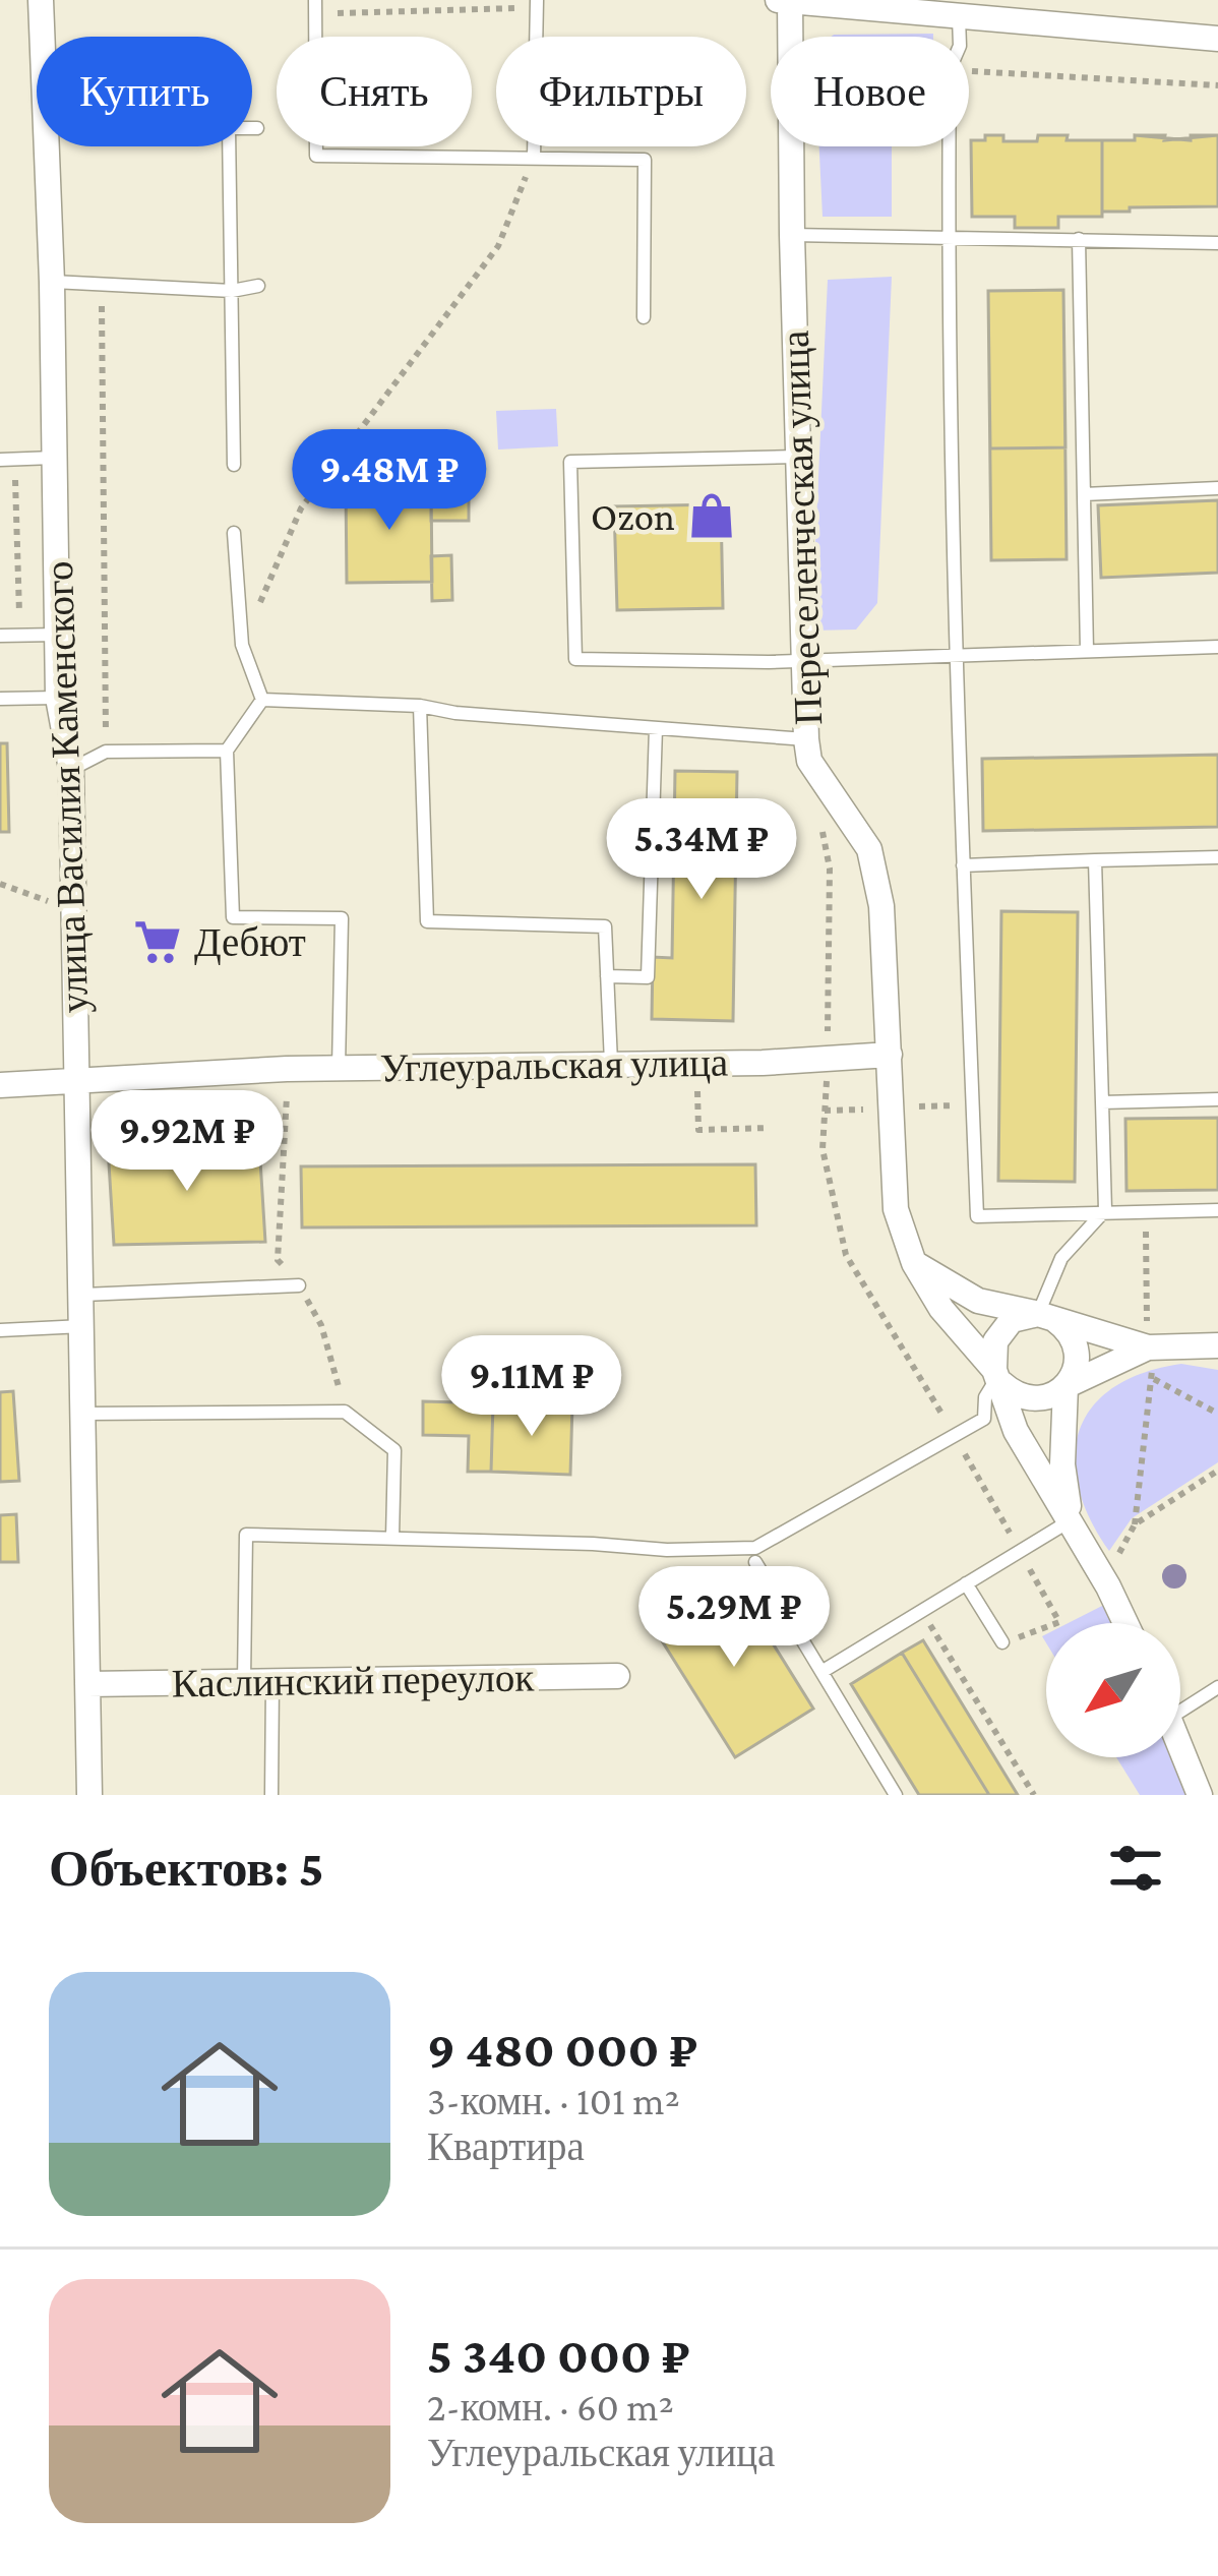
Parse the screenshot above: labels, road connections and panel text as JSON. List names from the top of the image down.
{
  "streets": {
    "street": [
      "Переселенческая улица",
      "улица Василия Каменского",
      "Углеуральская улица",
      "Каслинский переулок"
    ]
  },
  "crossings": [
    ["Переселенческая улица", "Углеуральская улица"],
    ["улица Василия Каменского", "Углеуральская улица"],
    ["улица Василия Каменского", "Каслинский переулок"]
  ],
  "places": {
    "shop": ["Ozon"],
    "supermarket": ["Дебют"]
  },
  "north": "bottom left",
  "page": {
    "chip": [
      "Купить",
      "Снять",
      "Фильтры",
      "Новое"
    ],
    "price": [
      "9.48M ₽",
      "5.34M ₽",
      "9.92M ₽",
      "9.11M ₽",
      "5.29M ₽"
    ],
    "heading": "Объектов: 5",
    "list": [
      {
        "name": "9 480 000 ₽",
        "note": "3-комн. · 101 m² · Квартира"
      },
      {
        "name": "5 340 000 ₽",
        "note": "2-комн. · 60 m² · Углеуральская улица"
      }
    ]
  }
}
